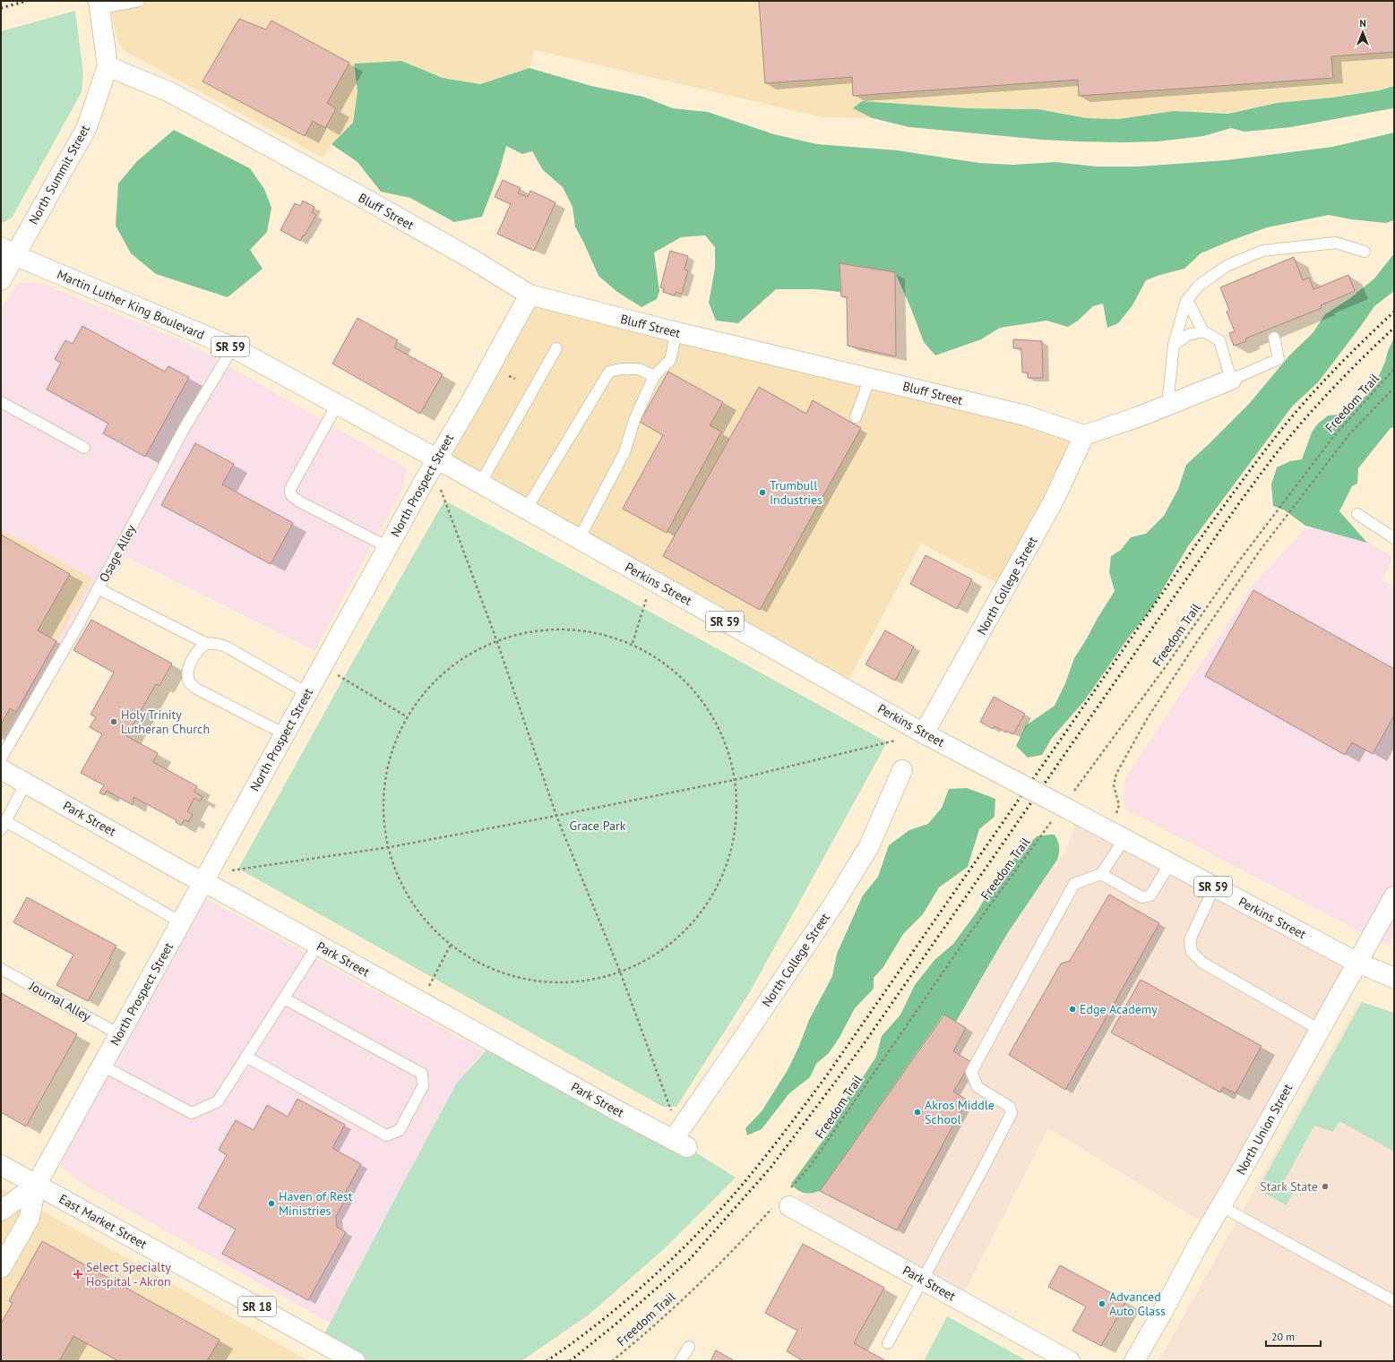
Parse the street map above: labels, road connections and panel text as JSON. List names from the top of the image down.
{
  "streets": {
    "street": [
      "North Summit Street",
      "Bluff Street",
      "Martin Luther King Boulevard",
      "SR 59",
      "North Prospect Street",
      "Perkins Street",
      "North College Street",
      "Park Street",
      "North Union Street",
      "East Market Street",
      "SR 18"
    ],
    "lane": ["Osage Alley", "Journal Alley"],
    "path": ["Freedom Trail"]
  },
  "crossings": [
    ["North Summit Street", "Bluff Street"],
    ["North Summit Street", "Martin Luther King Boulevard"],
    ["Bluff Street", "North Prospect Street"],
    ["Bluff Street", "North College Street"],
    ["Martin Luther King Boulevard", "North Prospect Street"],
    ["Martin Luther King Boulevard", "Osage Alley"],
    ["Martin Luther King Boulevard", "Perkins Street"],
    ["Freedom Trail", "Perkins Street"],
    ["Freedom Trail", "Park Street"],
    ["North Prospect Street", "Perkins Street"],
    ["North Prospect Street", "Park Street"],
    ["North Prospect Street", "Journal Alley"],
    ["North Prospect Street", "East Market Street"],
    ["Perkins Street", "North College Street"],
    ["Perkins Street", "North Union Street"],
    ["North College Street", "Park Street"]
  ],
  "parks": ["Grace Park"],
  "places": {
    "other": [
      "Trumbull Industries",
      "Holy Trinity Lutheran Church",
      "Edge Academy",
      "Akros Middle School",
      "Stark State",
      "Haven of Rest Ministries",
      "Advanced Auto Glass"
    ],
    "health": ["Select Specialty Hospital - Akron"]
  },
  "scale_bar": "20 m",
  "north": "top"
}
